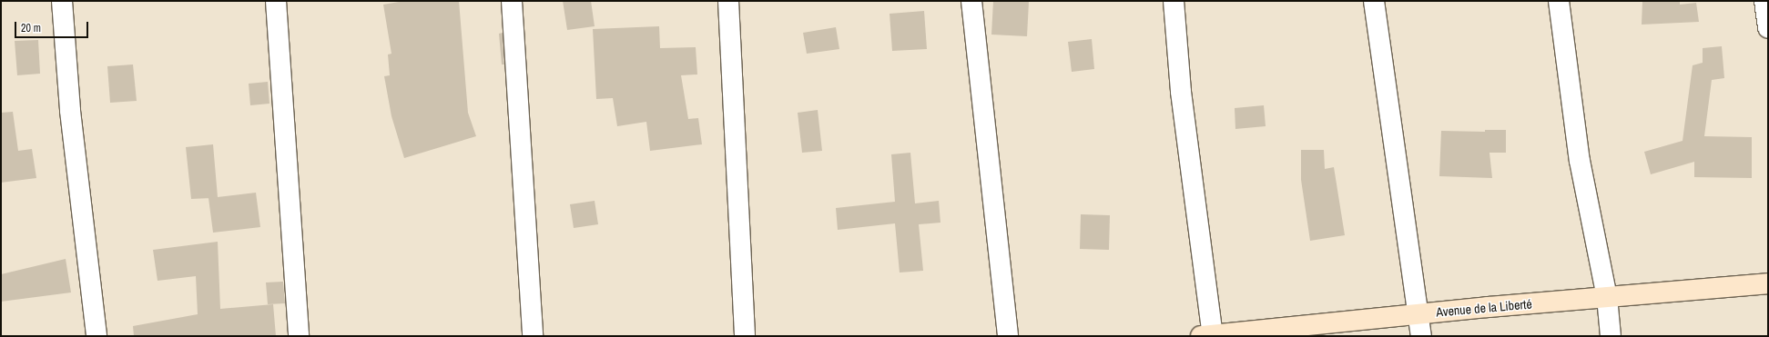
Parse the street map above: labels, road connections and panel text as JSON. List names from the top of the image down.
{
  "streets": {
    "street": ["Avenue de la Liberté"]
  },
  "scale_bar": "20 m"
}
